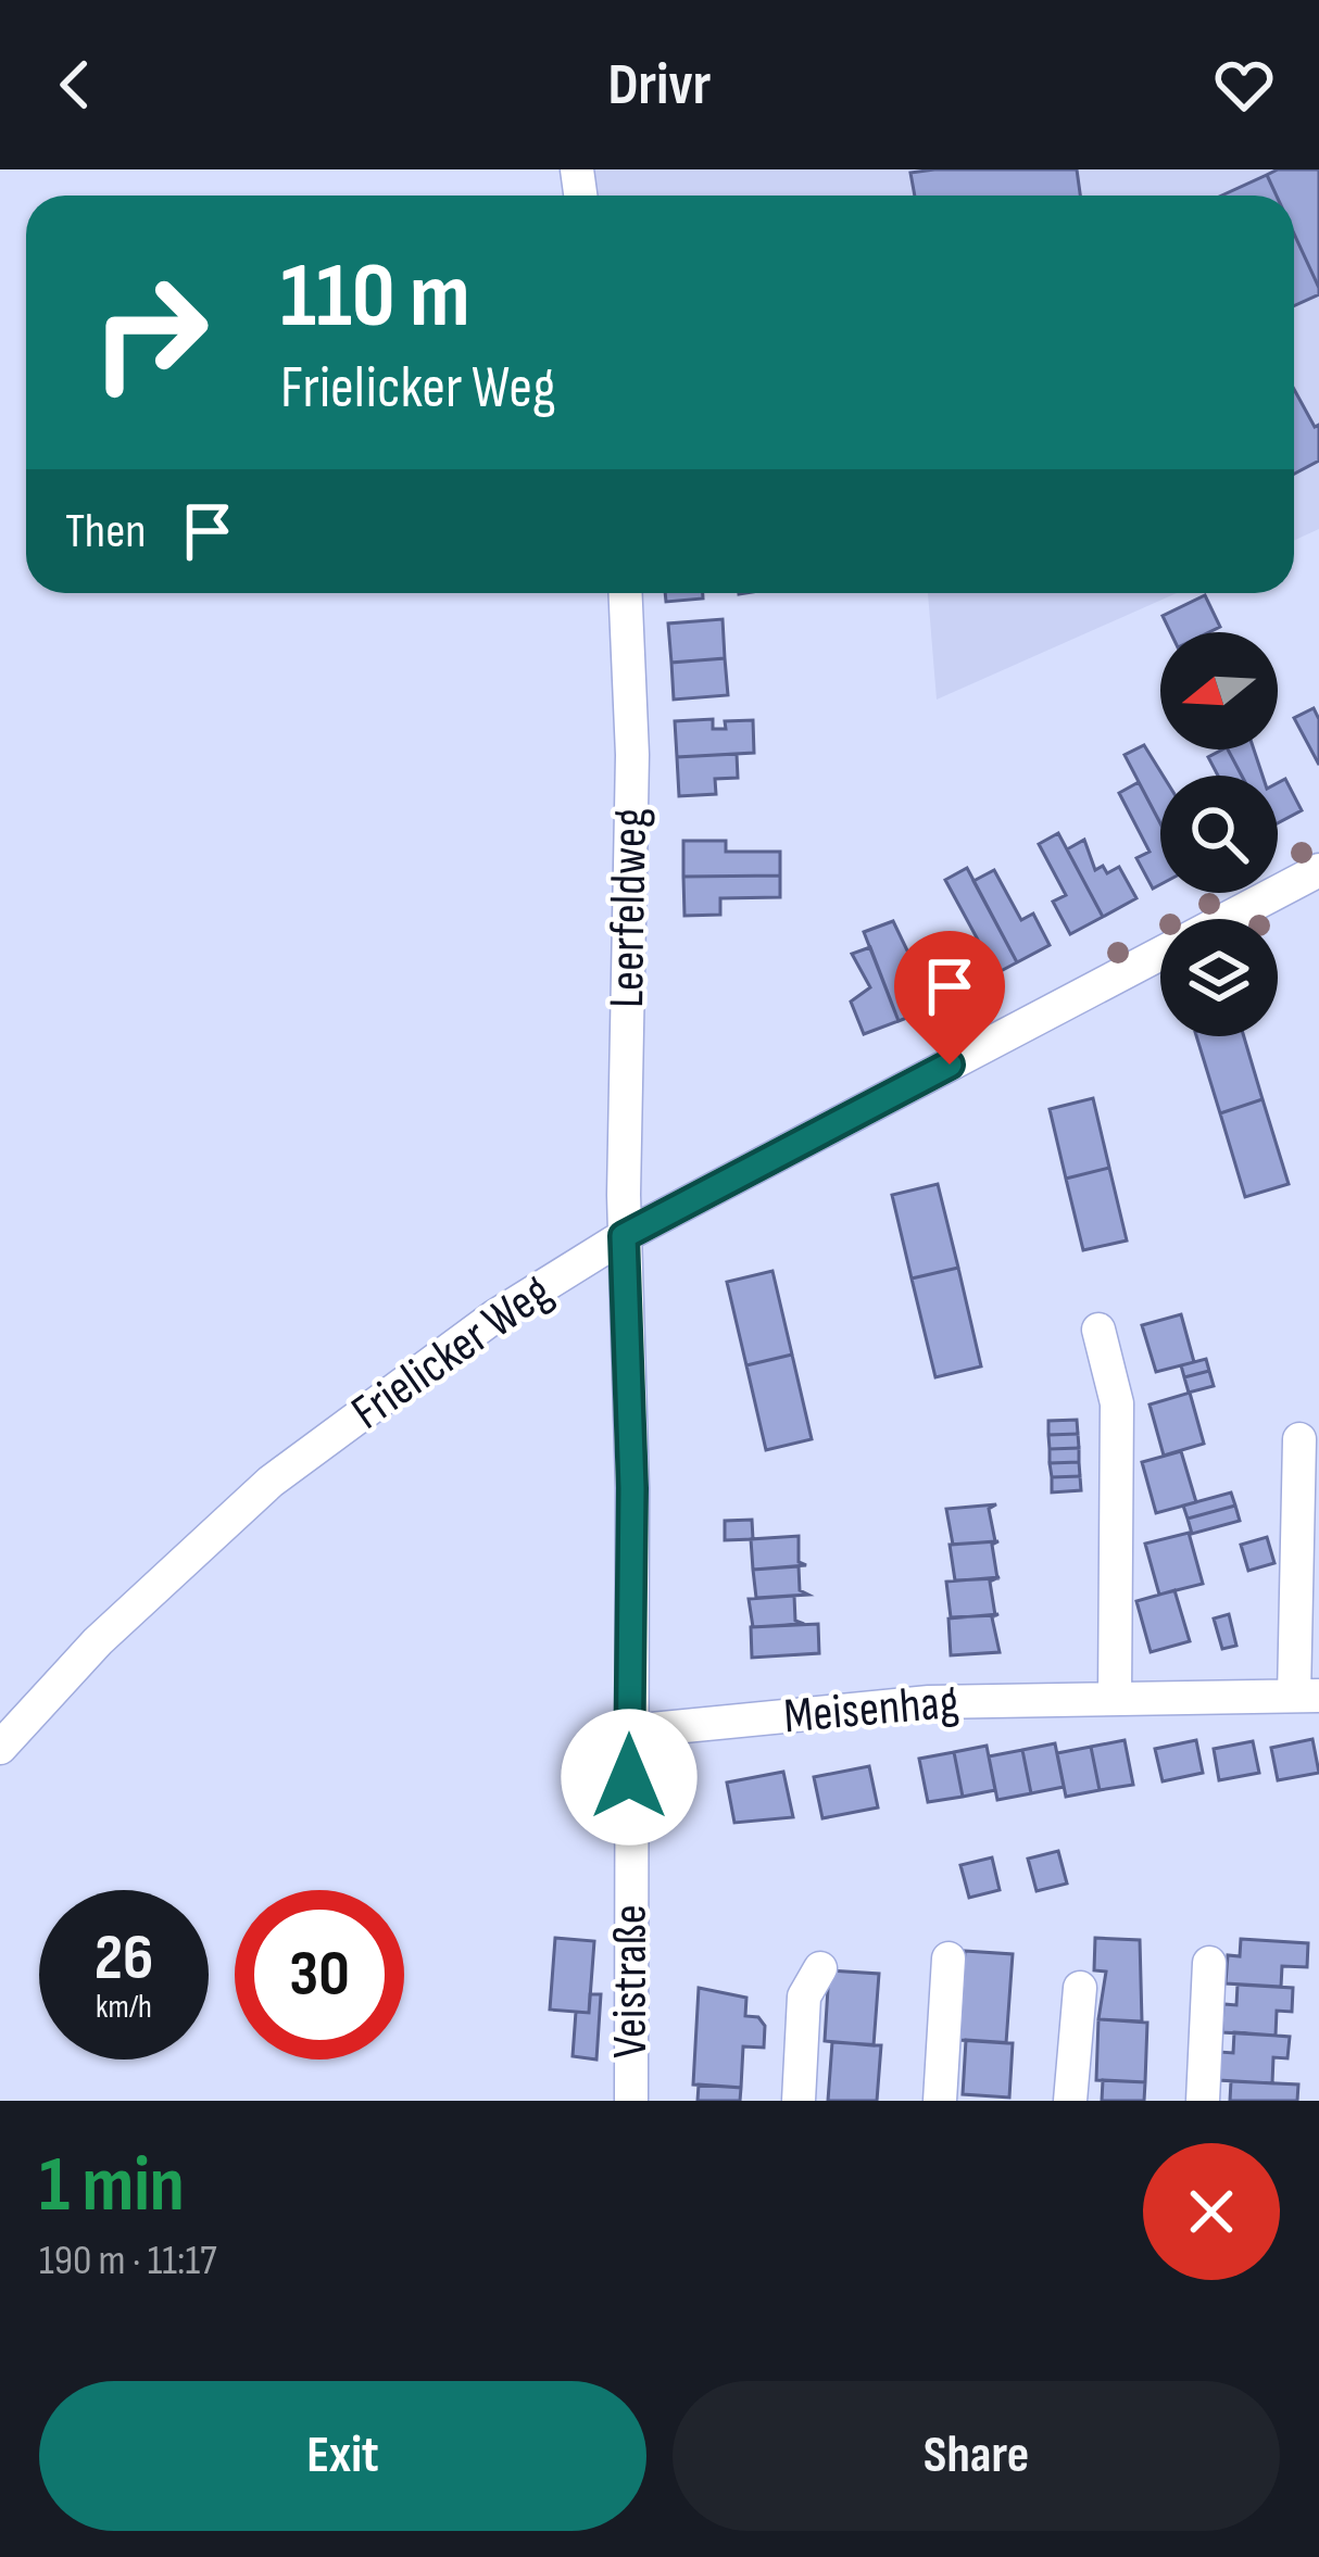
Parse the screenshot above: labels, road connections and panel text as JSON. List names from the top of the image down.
{
  "streets": {
    "street": [
      "Leerfeldweg",
      "Frielicker Weg",
      "Meisenhag",
      "Veistraße"
    ]
  },
  "crossings": [
    ["Leerfeldweg", "Frielicker Weg"],
    ["Leerfeldweg", "Veistraße"],
    ["Frielicker Weg", "Veistraße"],
    ["Meisenhag", "Veistraße"]
  ],
  "north": "left",
  "page": {
    "header": "Drivr",
    "turn": ["110 m", "Frielicker Weg"],
    "then": "Then",
    "speed": "26 km/h",
    "limit": "30",
    "heading": ["1 min", "190 m · 11:17"],
    "buttons": ["Exit", "Share"]
  }
}
